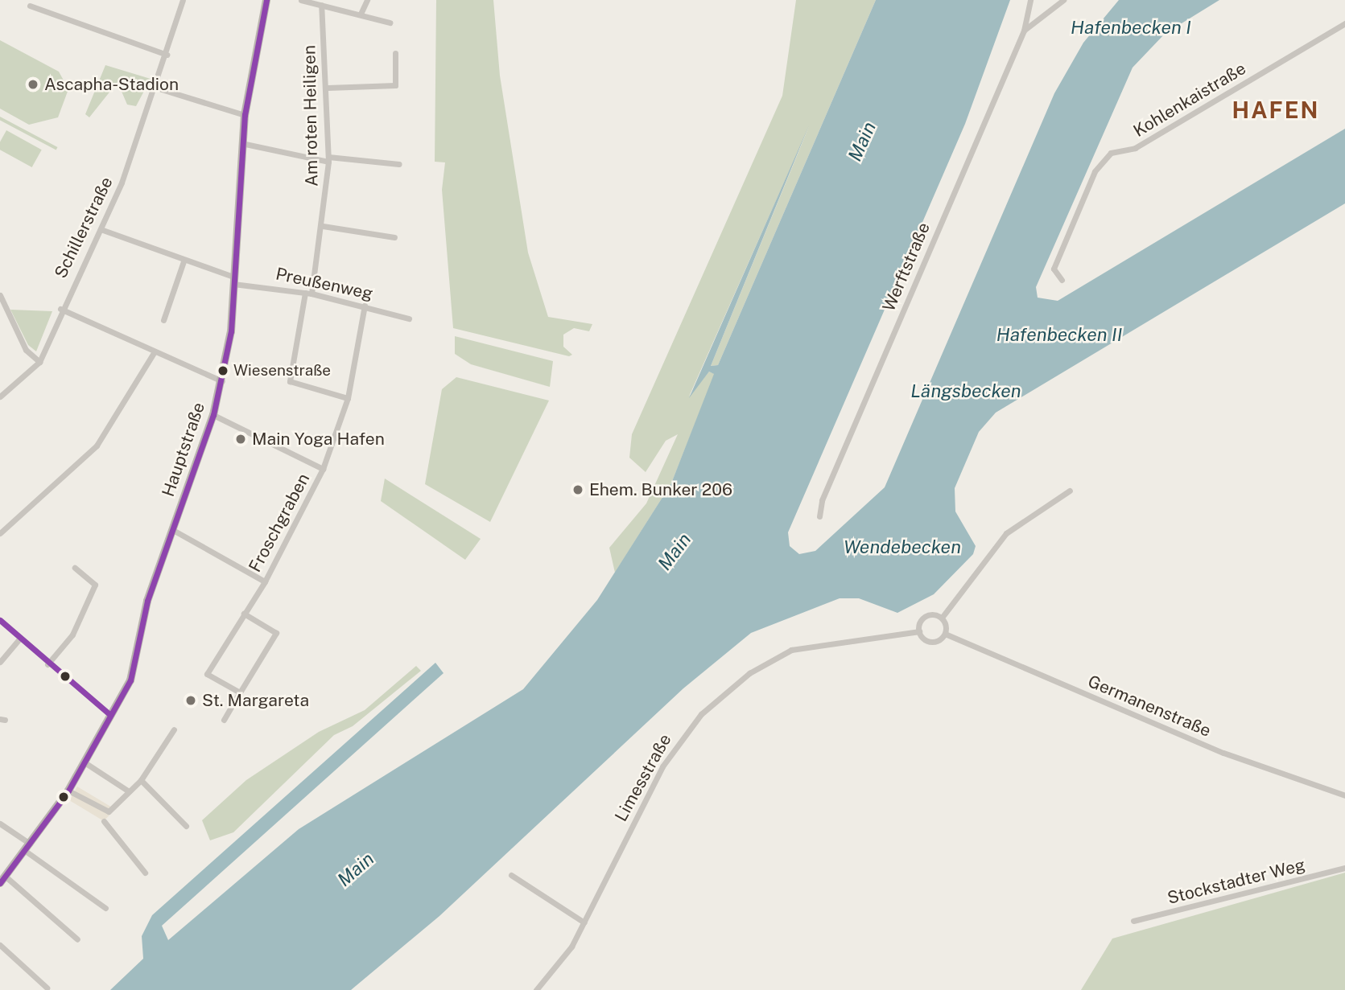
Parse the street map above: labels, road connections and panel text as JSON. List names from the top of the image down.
{
  "streets": {
    "street": [
      "Kohlenkaistraße",
      "Am roten Heiligen",
      "Schillerstraße",
      "Werftstraße",
      "Preußenweg",
      "Hauptstraße",
      "Froschgraben",
      "Germanenstraße",
      "Limesstraße",
      "Stockstadter Weg"
    ]
  },
  "crossings": [
    ["Am roten Heiligen", "Preußenweg"],
    ["Am roten Heiligen", "Froschgraben"],
    ["Schillerstraße", "Preußenweg"],
    ["Preußenweg", "Hauptstraße"],
    ["Preußenweg", "Froschgraben"],
    ["Germanenstraße", "Limesstraße"]
  ],
  "districts": ["HAFEN"],
  "water": [
    "Hafenbecken I",
    "Main",
    "Hafenbecken II",
    "Längsbecken",
    "Wendebecken"
  ],
  "places": [
    "Ascapha-Stadion",
    "Wiesenstraße",
    "Main Yoga Hafen",
    "Ehem. Bunker 206",
    "St. Margareta"
  ]
}
